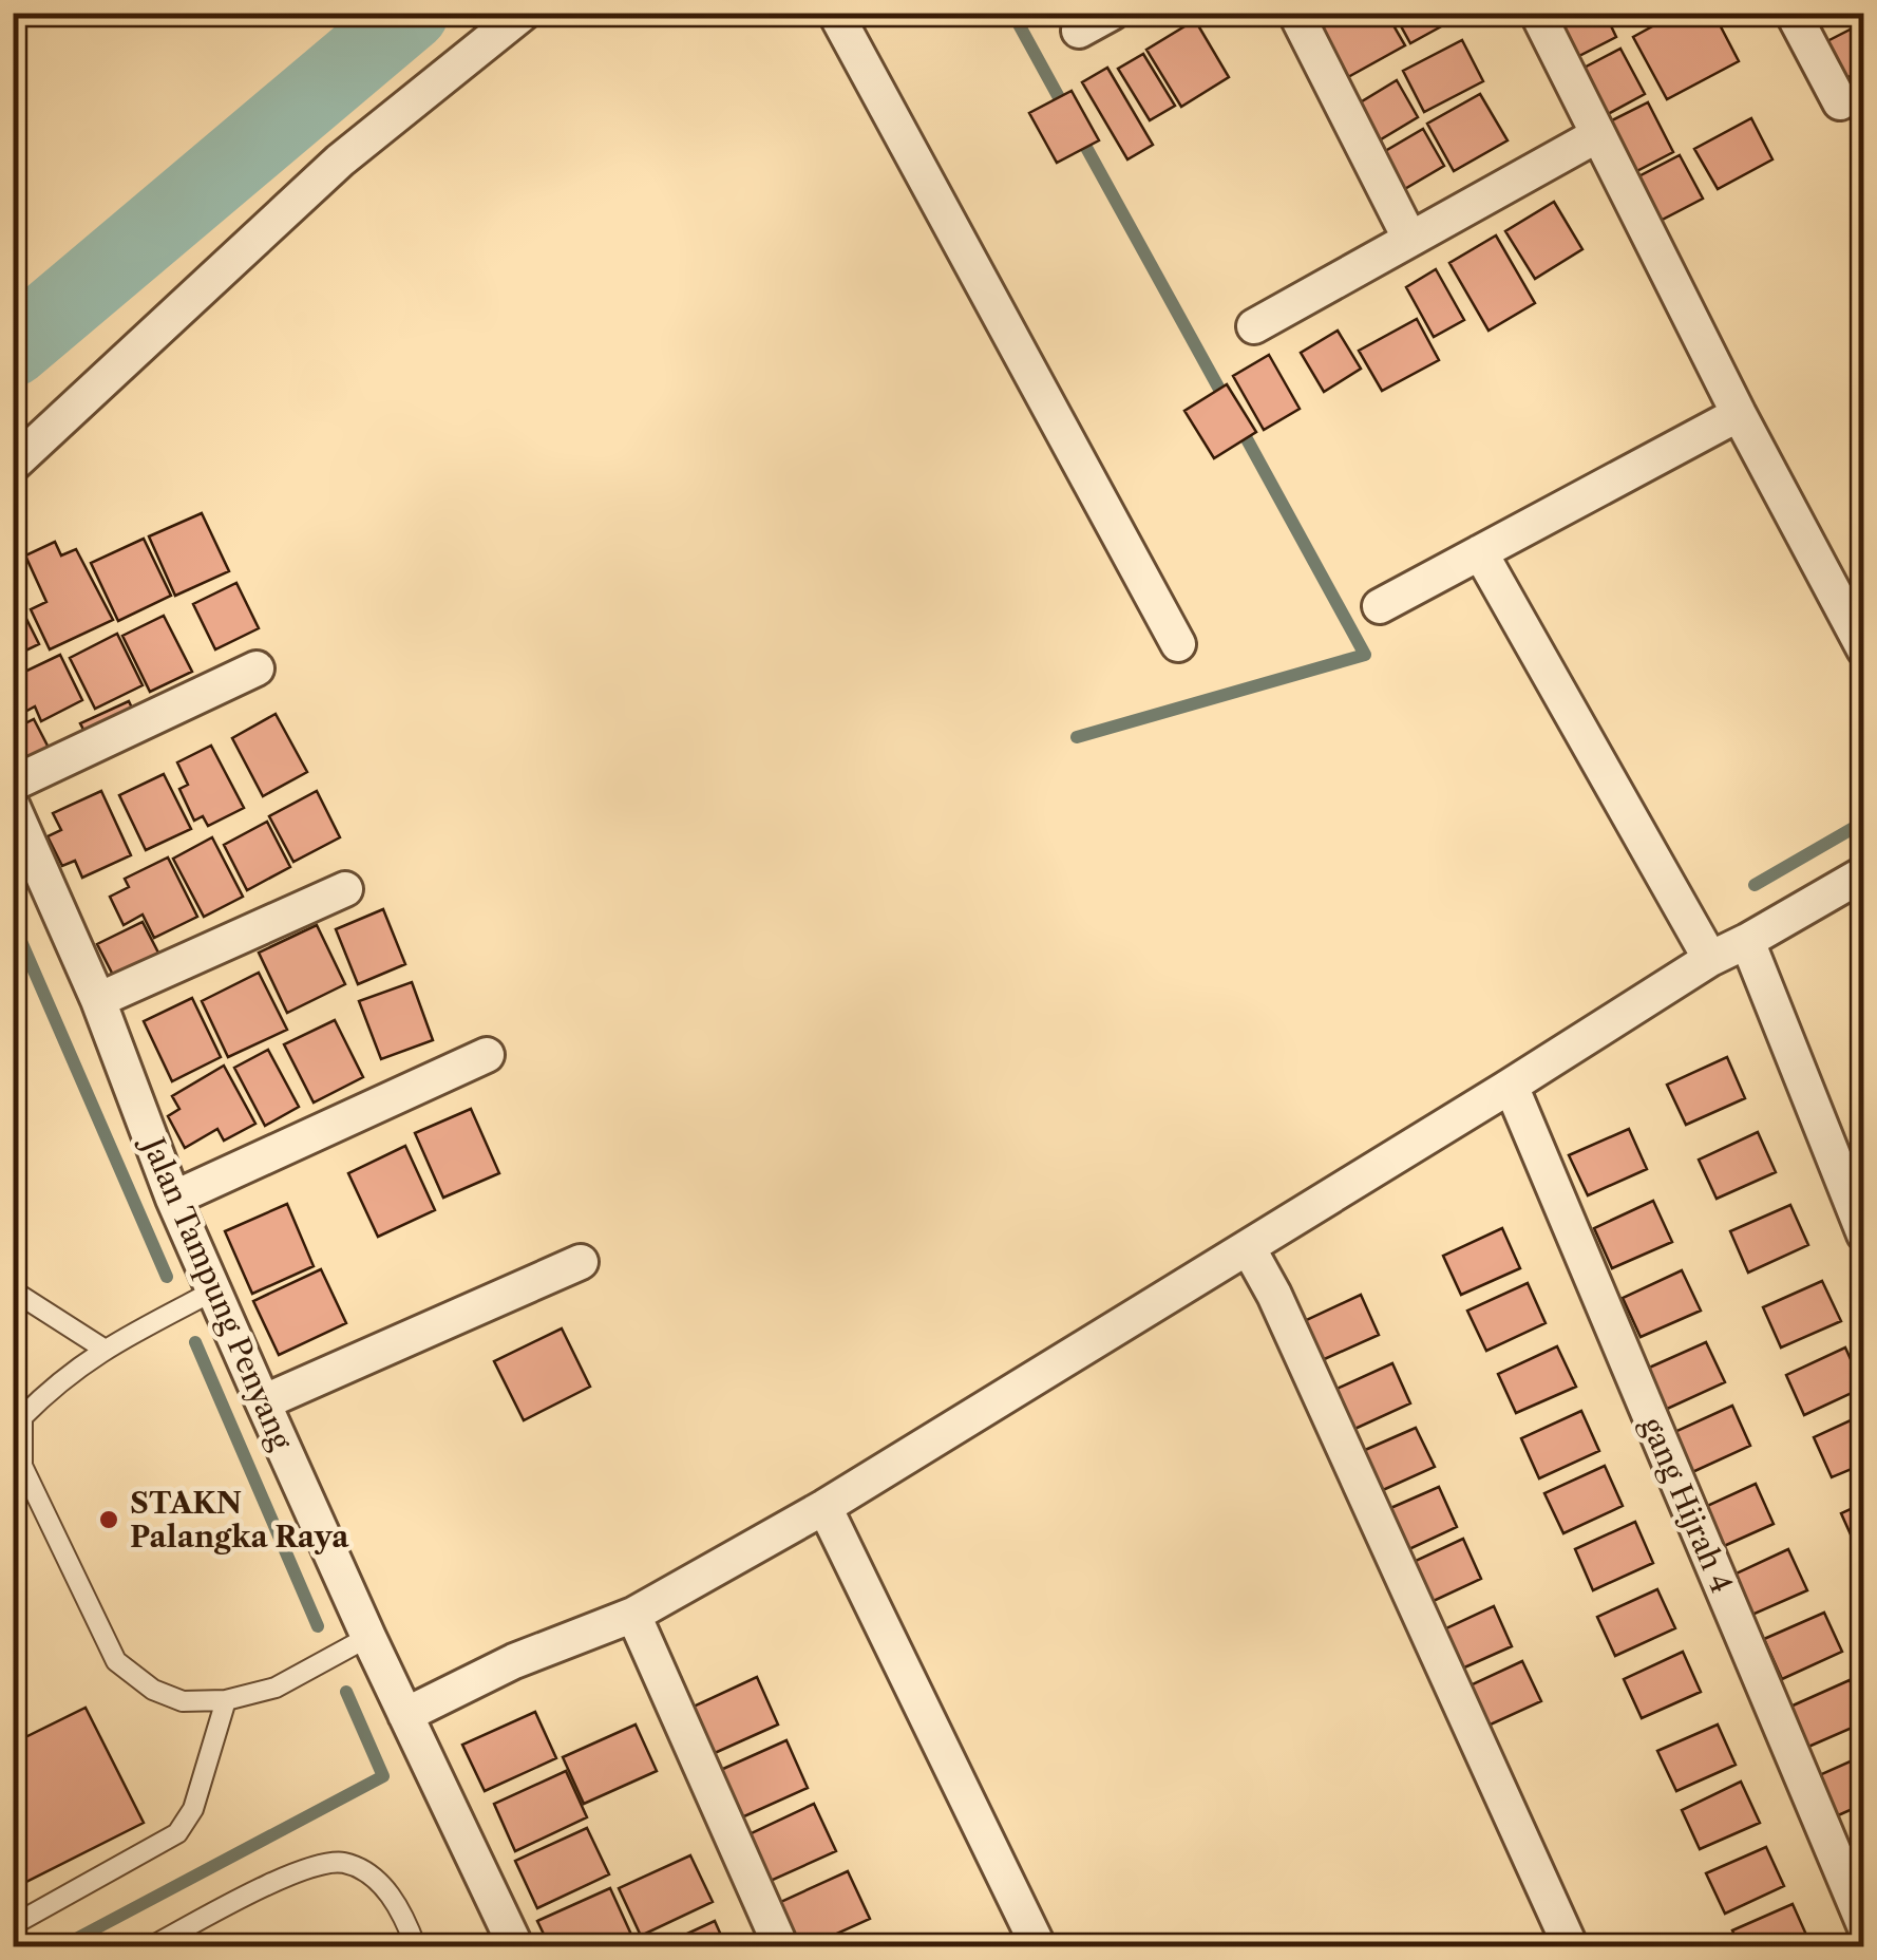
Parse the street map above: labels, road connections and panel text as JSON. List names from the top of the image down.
{
  "streets": {
    "street": ["Jalan Tampung Penyang", "gang Hijrah 4"]
  },
  "places": ["STAKN Palangka Raya"]
}
